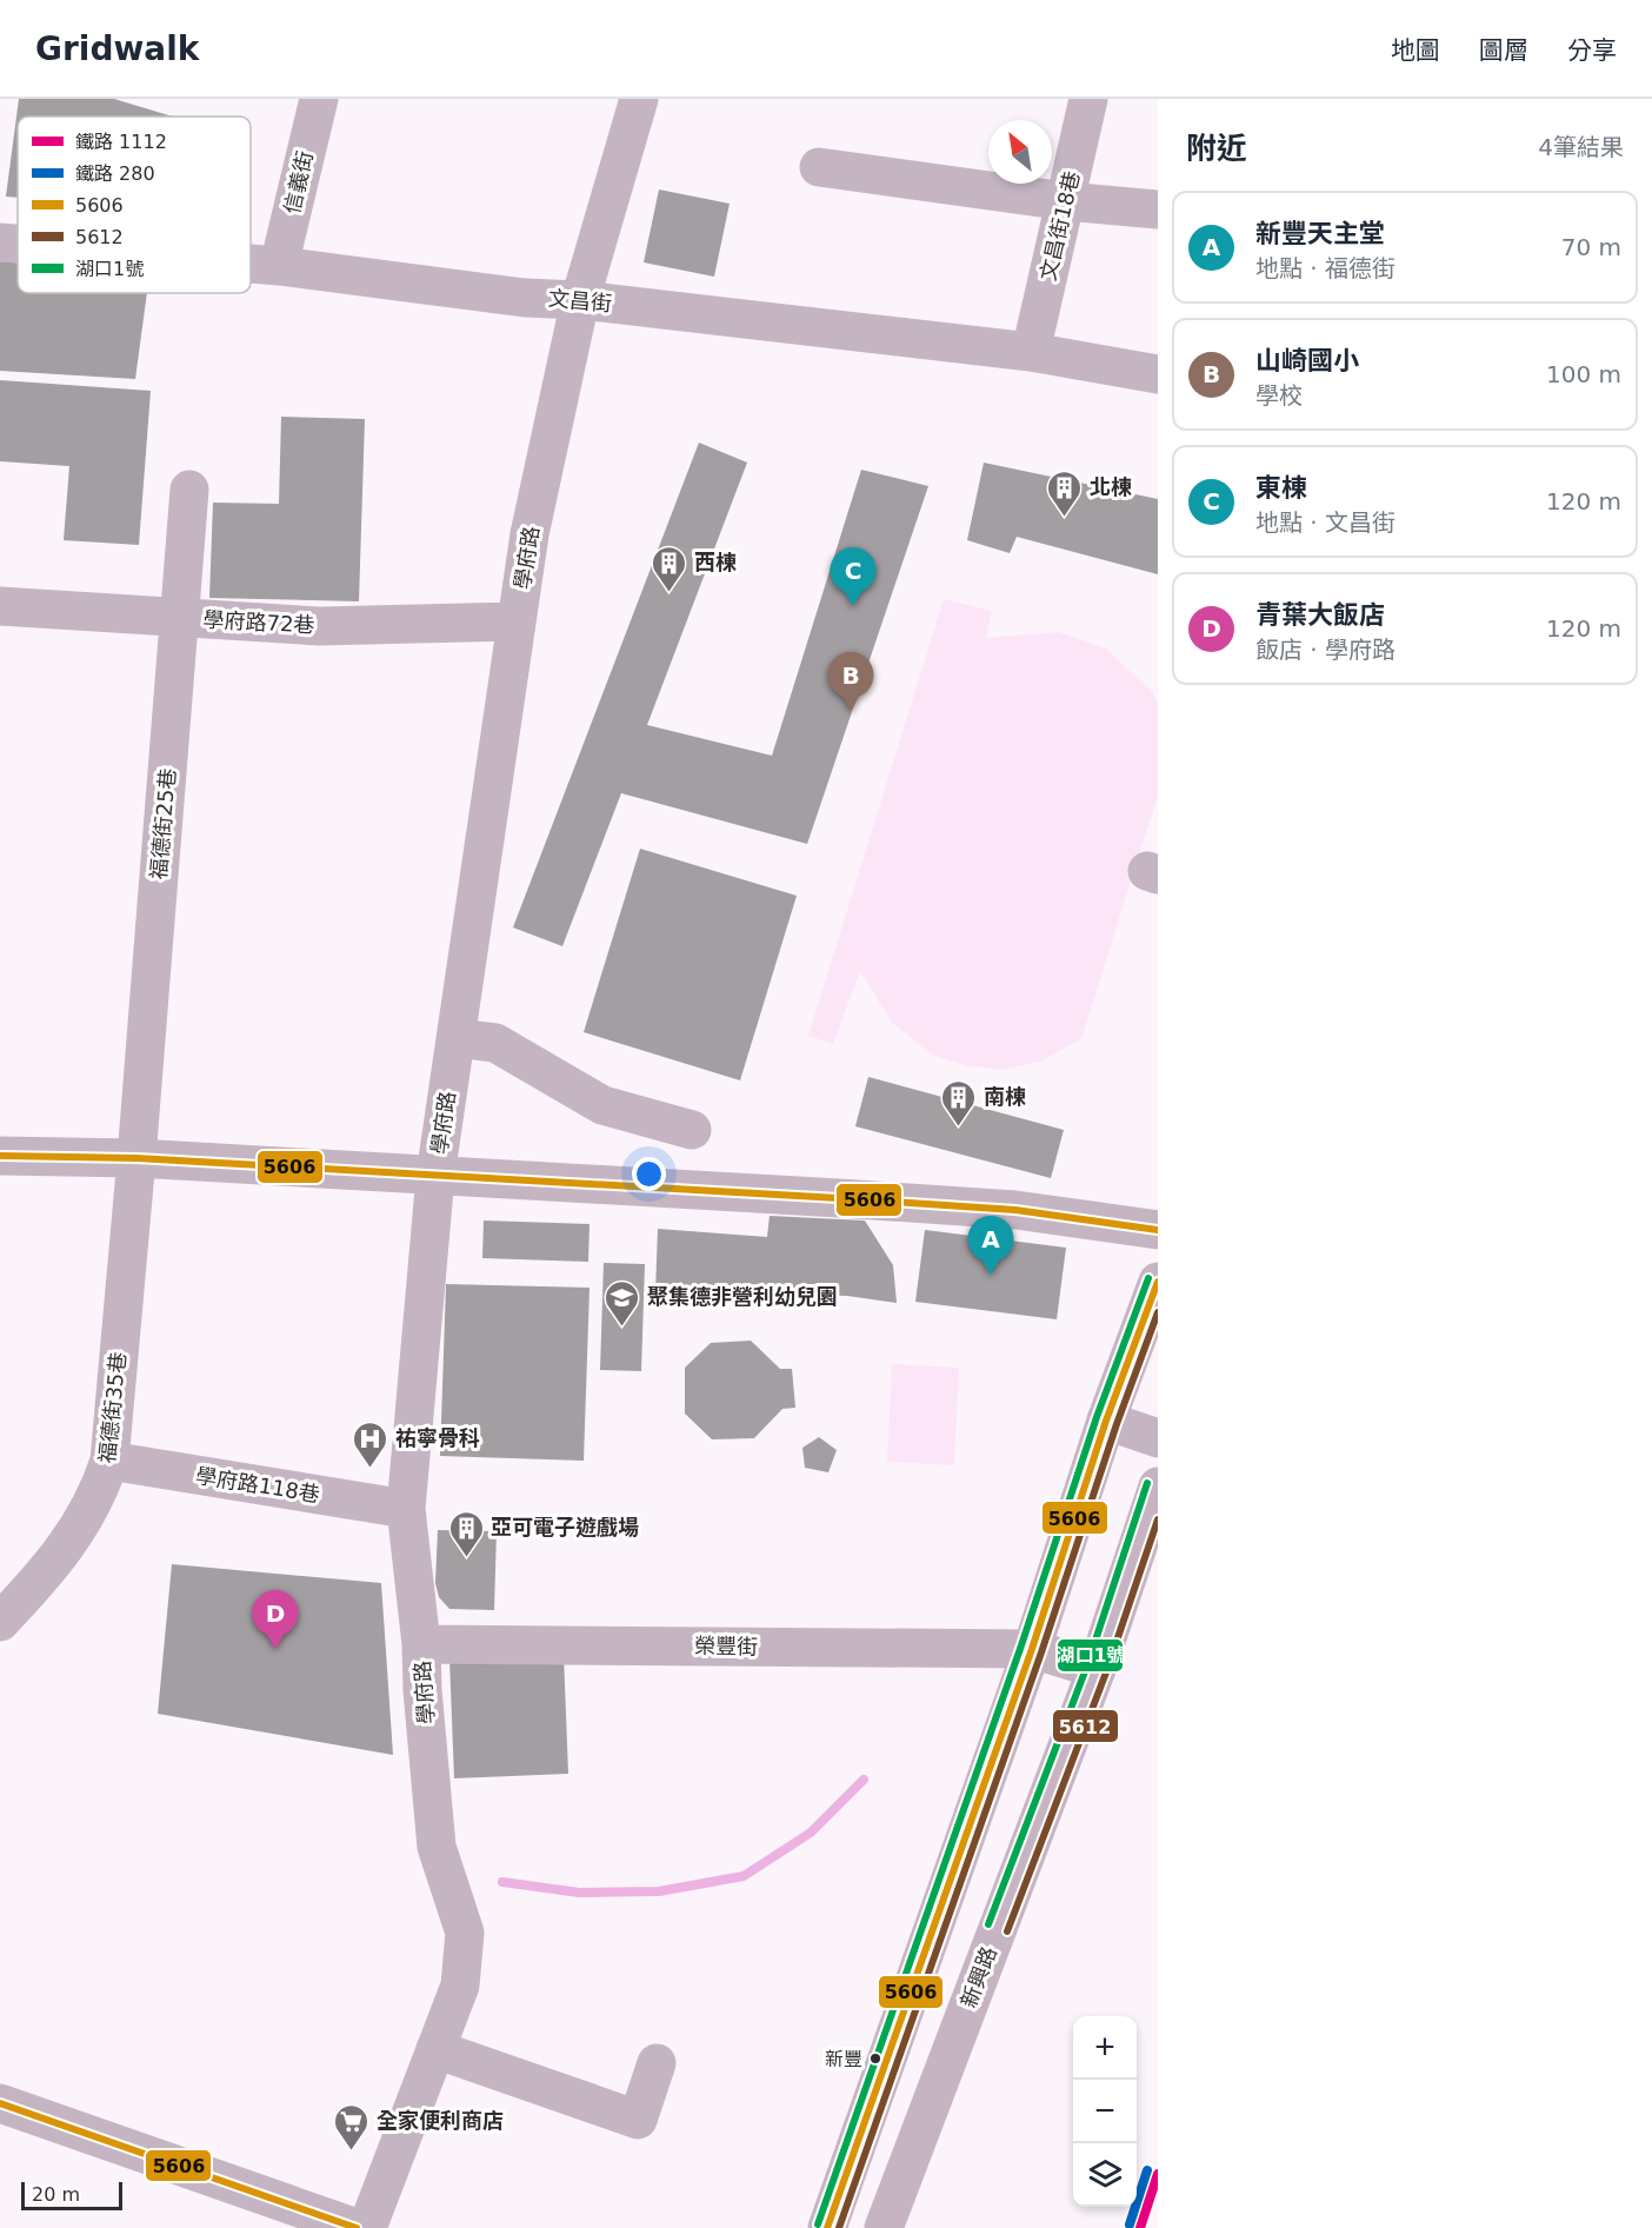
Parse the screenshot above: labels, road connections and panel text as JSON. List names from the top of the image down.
{
  "streets": {
    "main road": ["新興路"],
    "street": [
      "信義街",
      "文昌街18巷",
      "文昌街",
      "學府路",
      "學府路72巷",
      "福德街25巷",
      "福德街35巷",
      "學府路118巷",
      "榮豐街"
    ]
  },
  "crossings": [
    ["信義街", "文昌街"],
    ["文昌街18巷", "文昌街"],
    ["文昌街", "學府路"],
    ["學府路", "學府路72巷"],
    ["學府路", "學府路118巷"],
    ["學府路", "榮豐街"],
    ["學府路72巷", "福德街25巷"],
    ["福德街25巷", "福德街35巷"],
    ["福德街35巷", "學府路118巷"],
    ["榮豐街", "新興路"]
  ],
  "places": {
    "building": [
      "北棟",
      "西棟",
      "南棟",
      "亞可電子遊戲場"
    ],
    "school or university": ["聚集德非營利幼兒園"],
    "hospital": ["祐寧骨科"],
    "other": ["新豐"],
    "supermarket": ["全家便利商店"]
  },
  "lines": [
    "transit line 5606",
    "transit line 湖口1號",
    "transit line 5612",
    "rail line 280",
    "rail line 1112"
  ],
  "legend": [
    "鐵路 1112",
    "鐵路 280",
    "5606",
    "5612",
    "湖口1號"
  ],
  "scale_bar": "20 m",
  "north": "top left",
  "page": {
    "header": "Gridwalk",
    "nav": ["地圖", "圖層", "分享"],
    "heading": ["附近", "4筆結果"],
    "list": [
      {
        "mark": "A",
        "name": "新豐天主堂",
        "note": "地點 · 福德街",
        "value": "70 m"
      },
      {
        "mark": "B",
        "name": "山崎國小",
        "note": "學校",
        "value": "100 m"
      },
      {
        "mark": "C",
        "name": "東棟",
        "note": "地點 · 文昌街",
        "value": "120 m"
      },
      {
        "mark": "D",
        "name": "青葉大飯店",
        "note": "飯店 · 學府路",
        "value": "120 m"
      }
    ],
    "pins": [
      "C",
      "B",
      "A",
      "D"
    ],
    "map_buttons": ["+", "−"],
    "scale": "20 m"
  }
}
